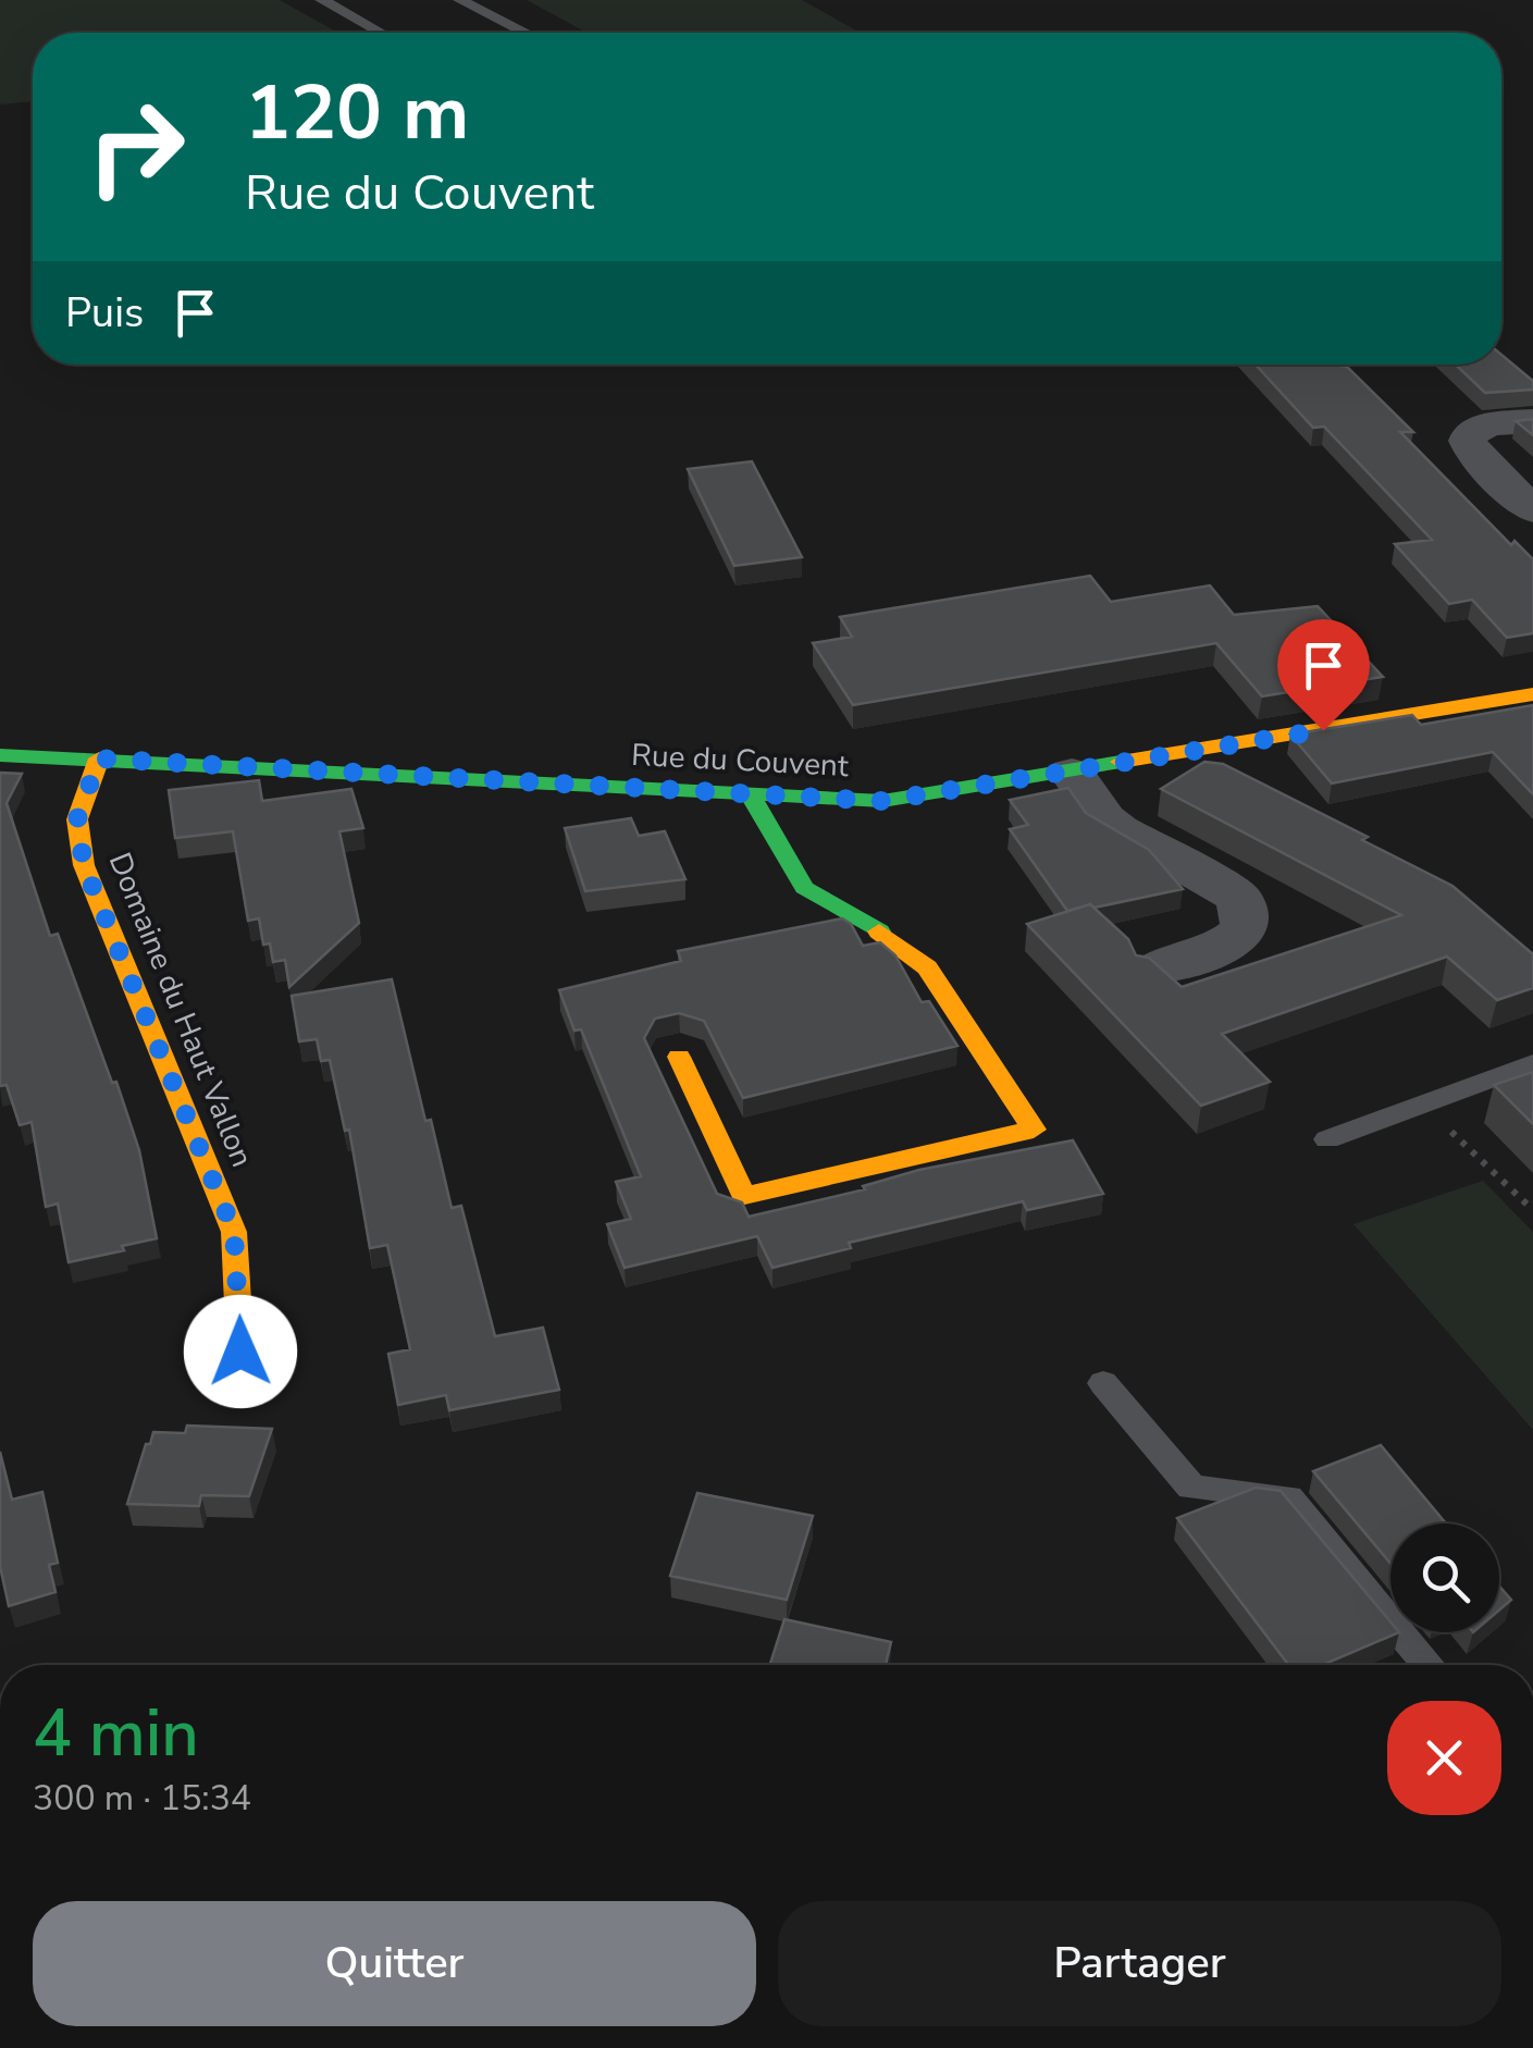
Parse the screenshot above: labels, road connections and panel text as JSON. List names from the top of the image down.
{
  "streets": {
    "street": ["Rue du Couvent", "Domaine du Haut Vallon"]
  },
  "crossings": [
    ["Rue du Couvent", "Domaine du Haut Vallon"]
  ],
  "page": {
    "turn": ["120 m", "Rue du Couvent"],
    "then": "Puis",
    "heading": ["4 min", "300 m · 15:34"],
    "buttons": ["Quitter", "Partager"]
  }
}
